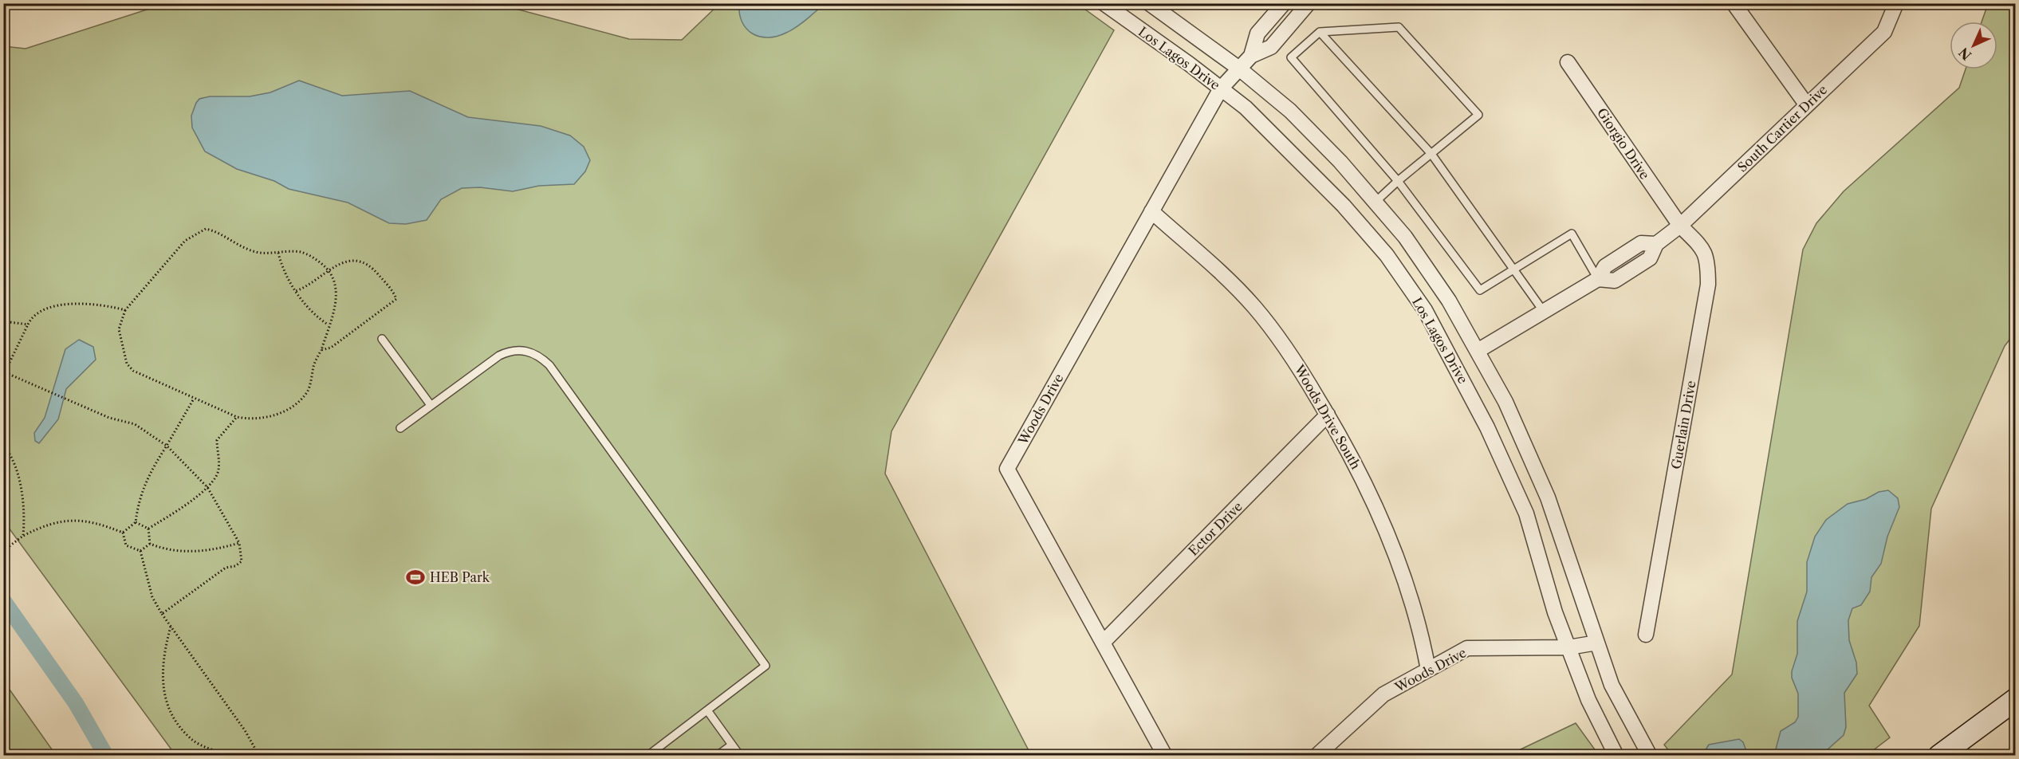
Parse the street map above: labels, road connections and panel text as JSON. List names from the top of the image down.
{
  "streets": {
    "street": [
      "Los Lagos Drive",
      "South Cartier Drive",
      "Giorgio Drive",
      "Woods Drive",
      "Woods Drive South",
      "Guerlain Drive",
      "Ector Drive"
    ]
  },
  "crossings": [
    ["Los Lagos Drive", "South Cartier Drive"],
    ["Los Lagos Drive", "Woods Drive"],
    ["South Cartier Drive", "Giorgio Drive"],
    ["South Cartier Drive", "Guerlain Drive"],
    ["Giorgio Drive", "Guerlain Drive"],
    ["Woods Drive", "Woods Drive South"],
    ["Woods Drive", "Ector Drive"],
    ["Woods Drive South", "Ector Drive"]
  ],
  "places": {
    "sports": ["HEB Park"]
  },
  "north": "bottom left"
}
